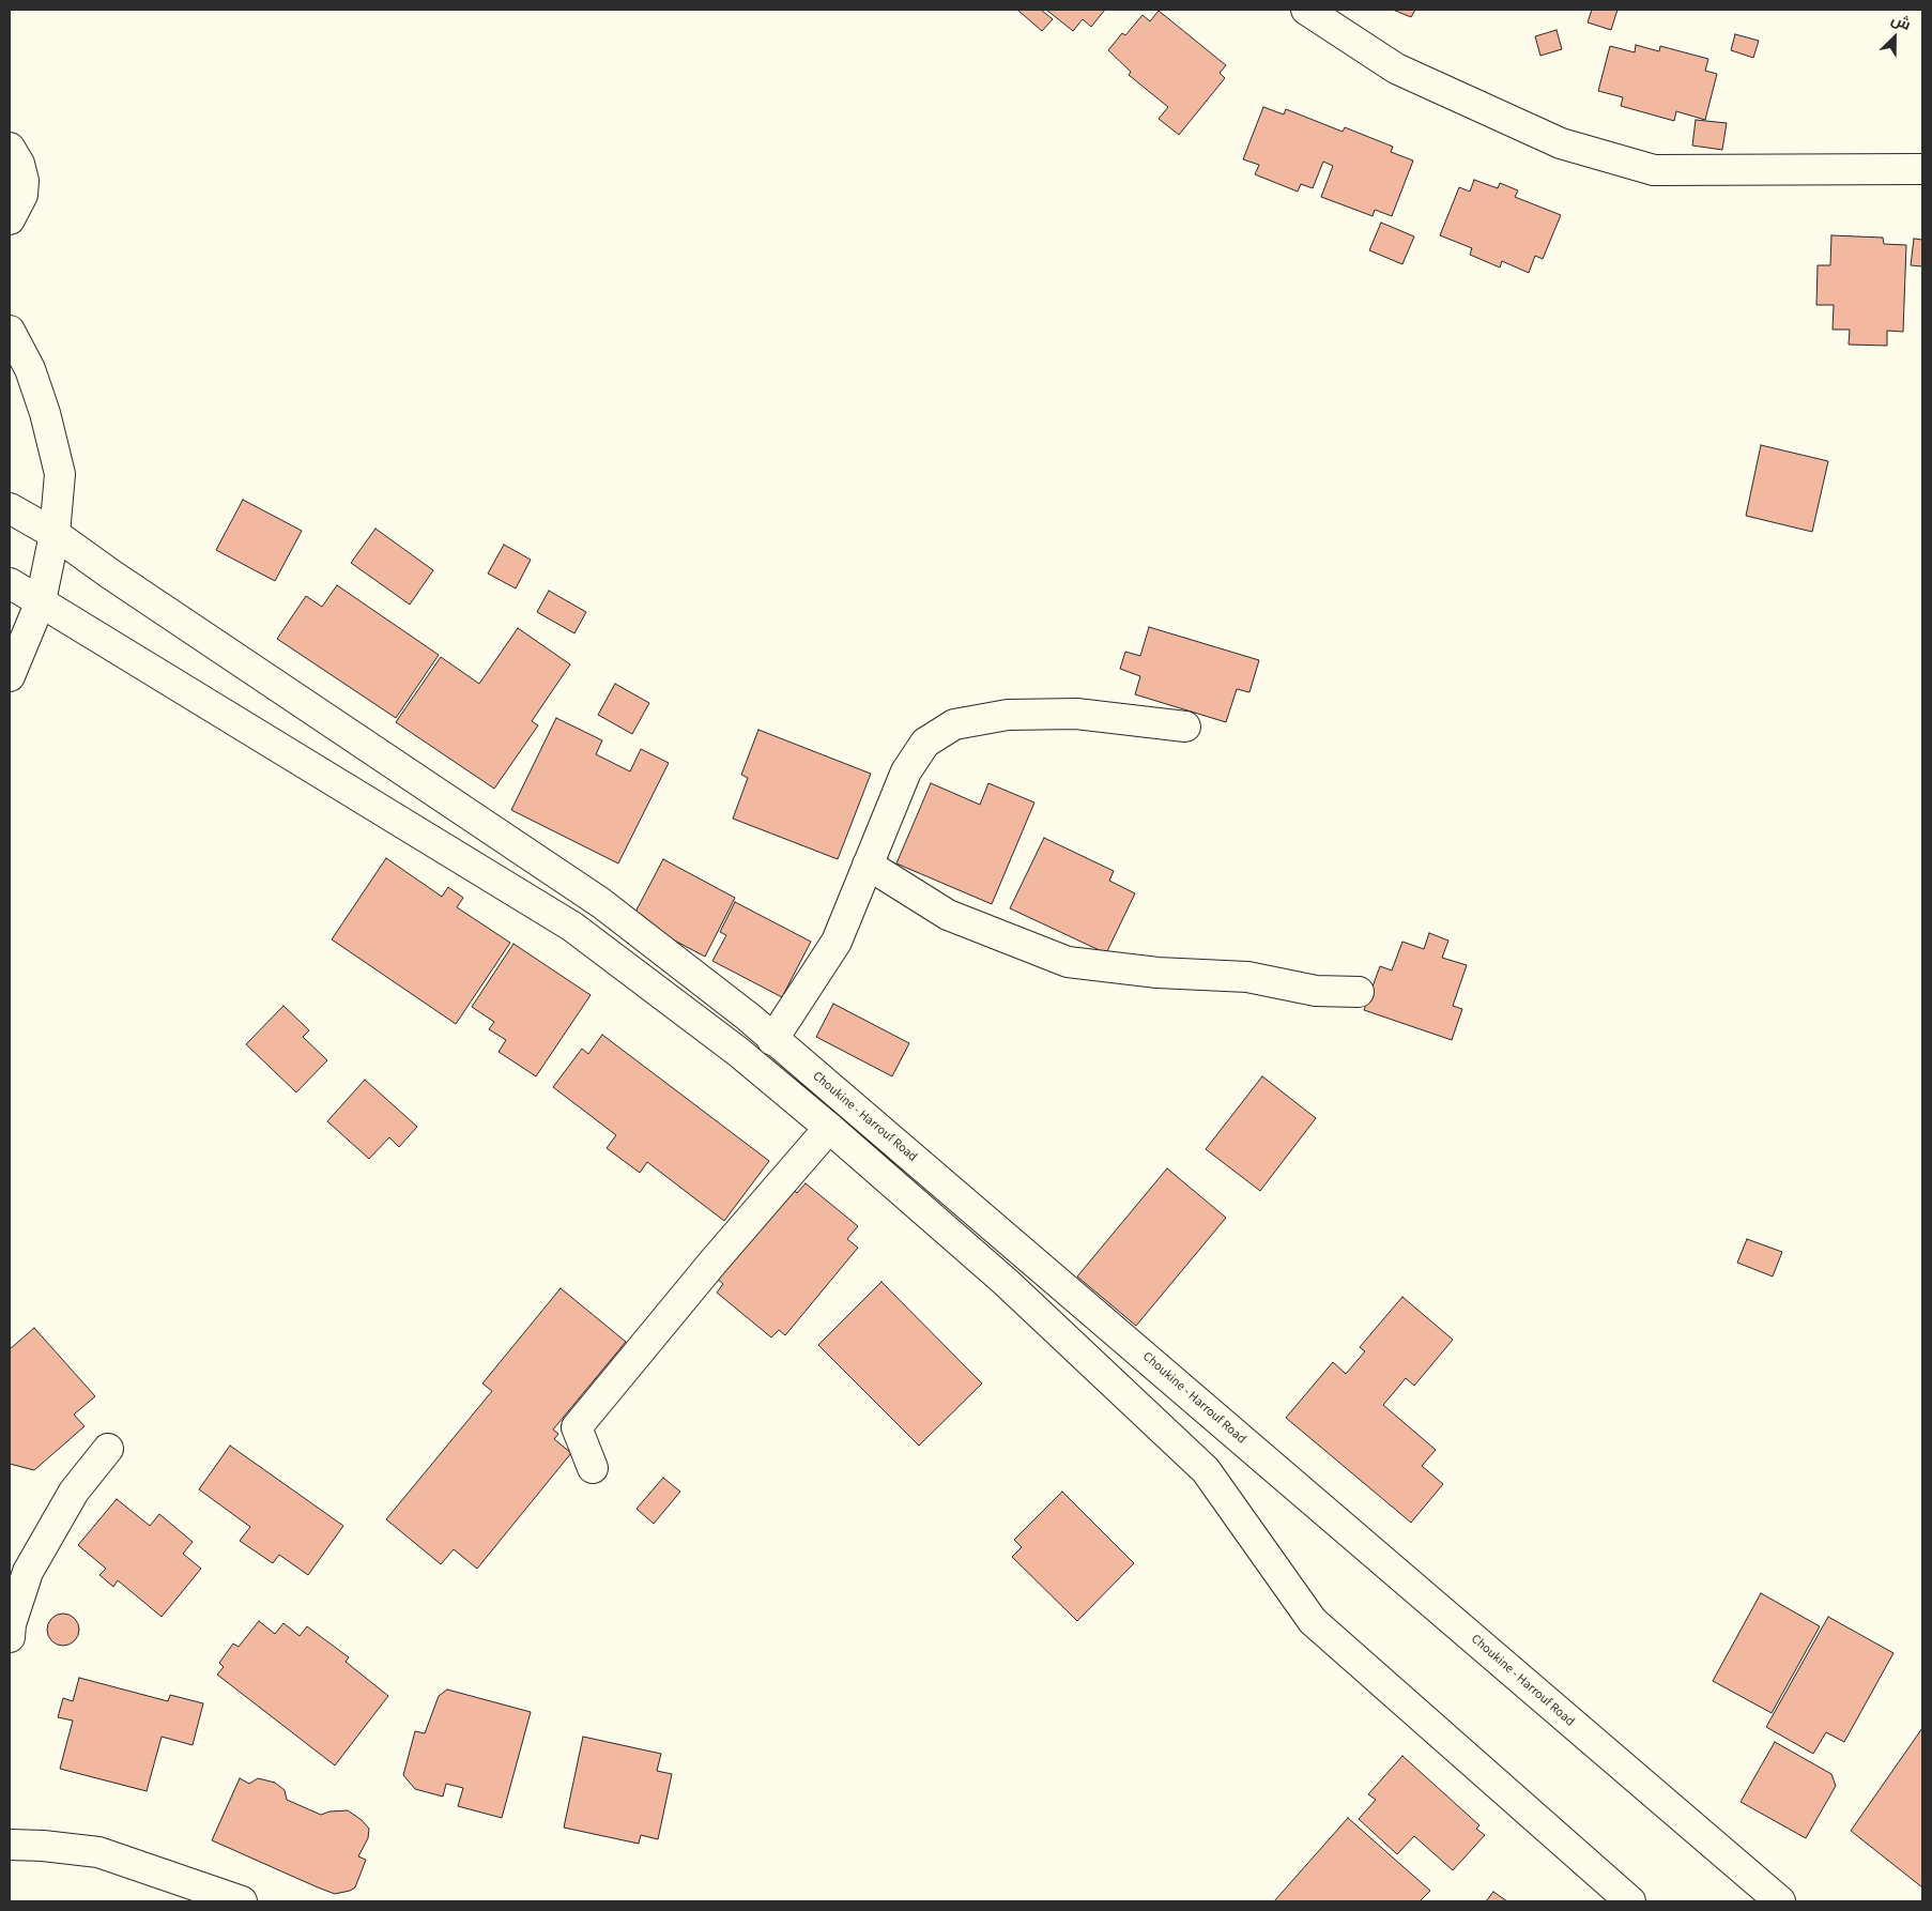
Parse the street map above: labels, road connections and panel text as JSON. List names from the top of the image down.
{
  "streets": {
    "main road": ["Choukine - Harrouf Road"]
  },
  "north": "top right"
}
